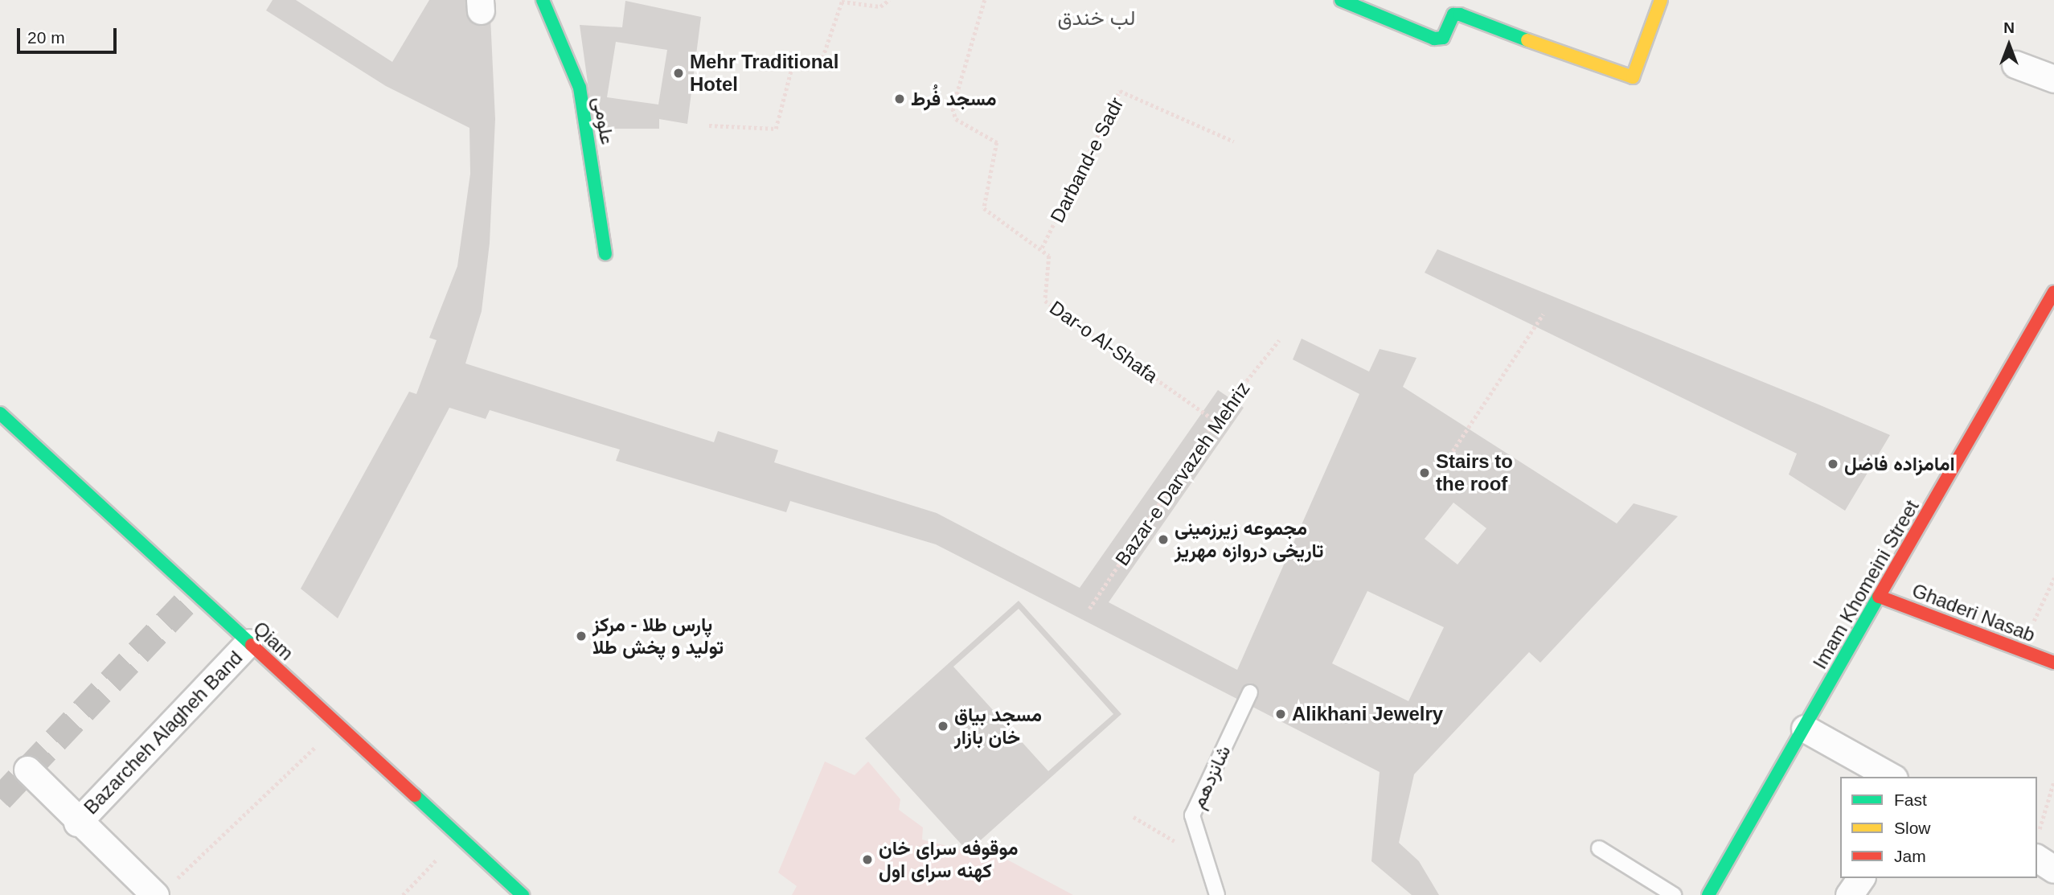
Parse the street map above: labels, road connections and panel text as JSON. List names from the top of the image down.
{
  "streets": {
    "main road": [
      "علومی",
      "Imam Khomeini Street",
      "Ghaderi Nasab",
      "Qiam"
    ],
    "street": ["Bazarcheh Alagheh Band"],
    "lane": ["شانزدهم"],
    "path": ["Darband-e Sadr", "Dar-o Al-Shafa", "Bazar-e Darvazeh Mehriz"]
  },
  "crossings": [
    ["Darband-e Sadr", "Dar-o Al-Shafa"],
    ["Dar-o Al-Shafa", "Bazar-e Darvazeh Mehriz"],
    ["Imam Khomeini Street", "Ghaderi Nasab"],
    ["Qiam", "Bazarcheh Alagheh Band"]
  ],
  "districts": ["لب خندق"],
  "places": [
    "Mehr Traditional Hotel",
    "مسجد فُرط",
    "امامزاده فاضل",
    "Stairs to the roof",
    "مجموعه زیرزمینی تاریخی دروازه مهریز",
    "پارس طلا - مرکز تولید و پخش طلا",
    "Alikhani Jewelry",
    "مسجد بیاق خان بازار",
    "موقوفه سرای خان کهنه سرای اول"
  ],
  "legend": ["Fast", "Slow", "Jam"],
  "scale_bar": "20 m",
  "north": "top"
}
